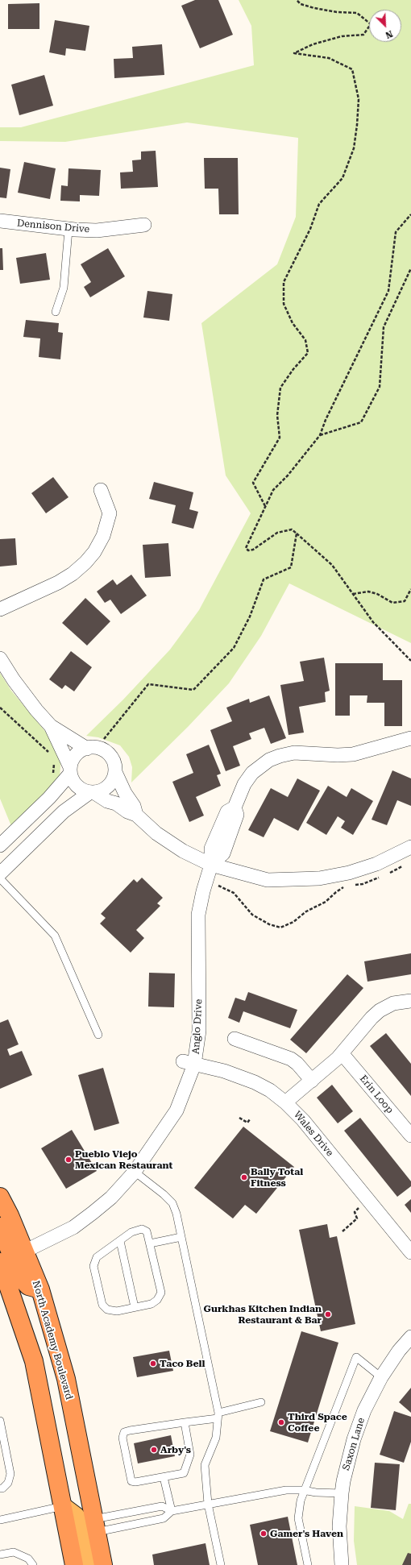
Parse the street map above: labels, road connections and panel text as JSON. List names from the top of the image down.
{
  "streets": {
    "highway": ["North Academy Boulevard"],
    "street": [
      "Dennison Drive",
      "Anglo Drive",
      "Erin Loop",
      "Wales Drive",
      "Saxon Lane"
    ]
  },
  "crossings": [
    ["Anglo Drive", "Wales Drive"],
    ["Anglo Drive", "North Academy Boulevard"]
  ],
  "places": [
    "Pueblo Viejo Mexican Restaurant",
    "Bally Total Fitness",
    "Gurkhas Kitchen Indian Restaurant & Bar",
    "Taco Bell",
    "Third Space Coffee",
    "Arby's",
    "Gamer's Haven"
  ],
  "north": "bottom right"
}
